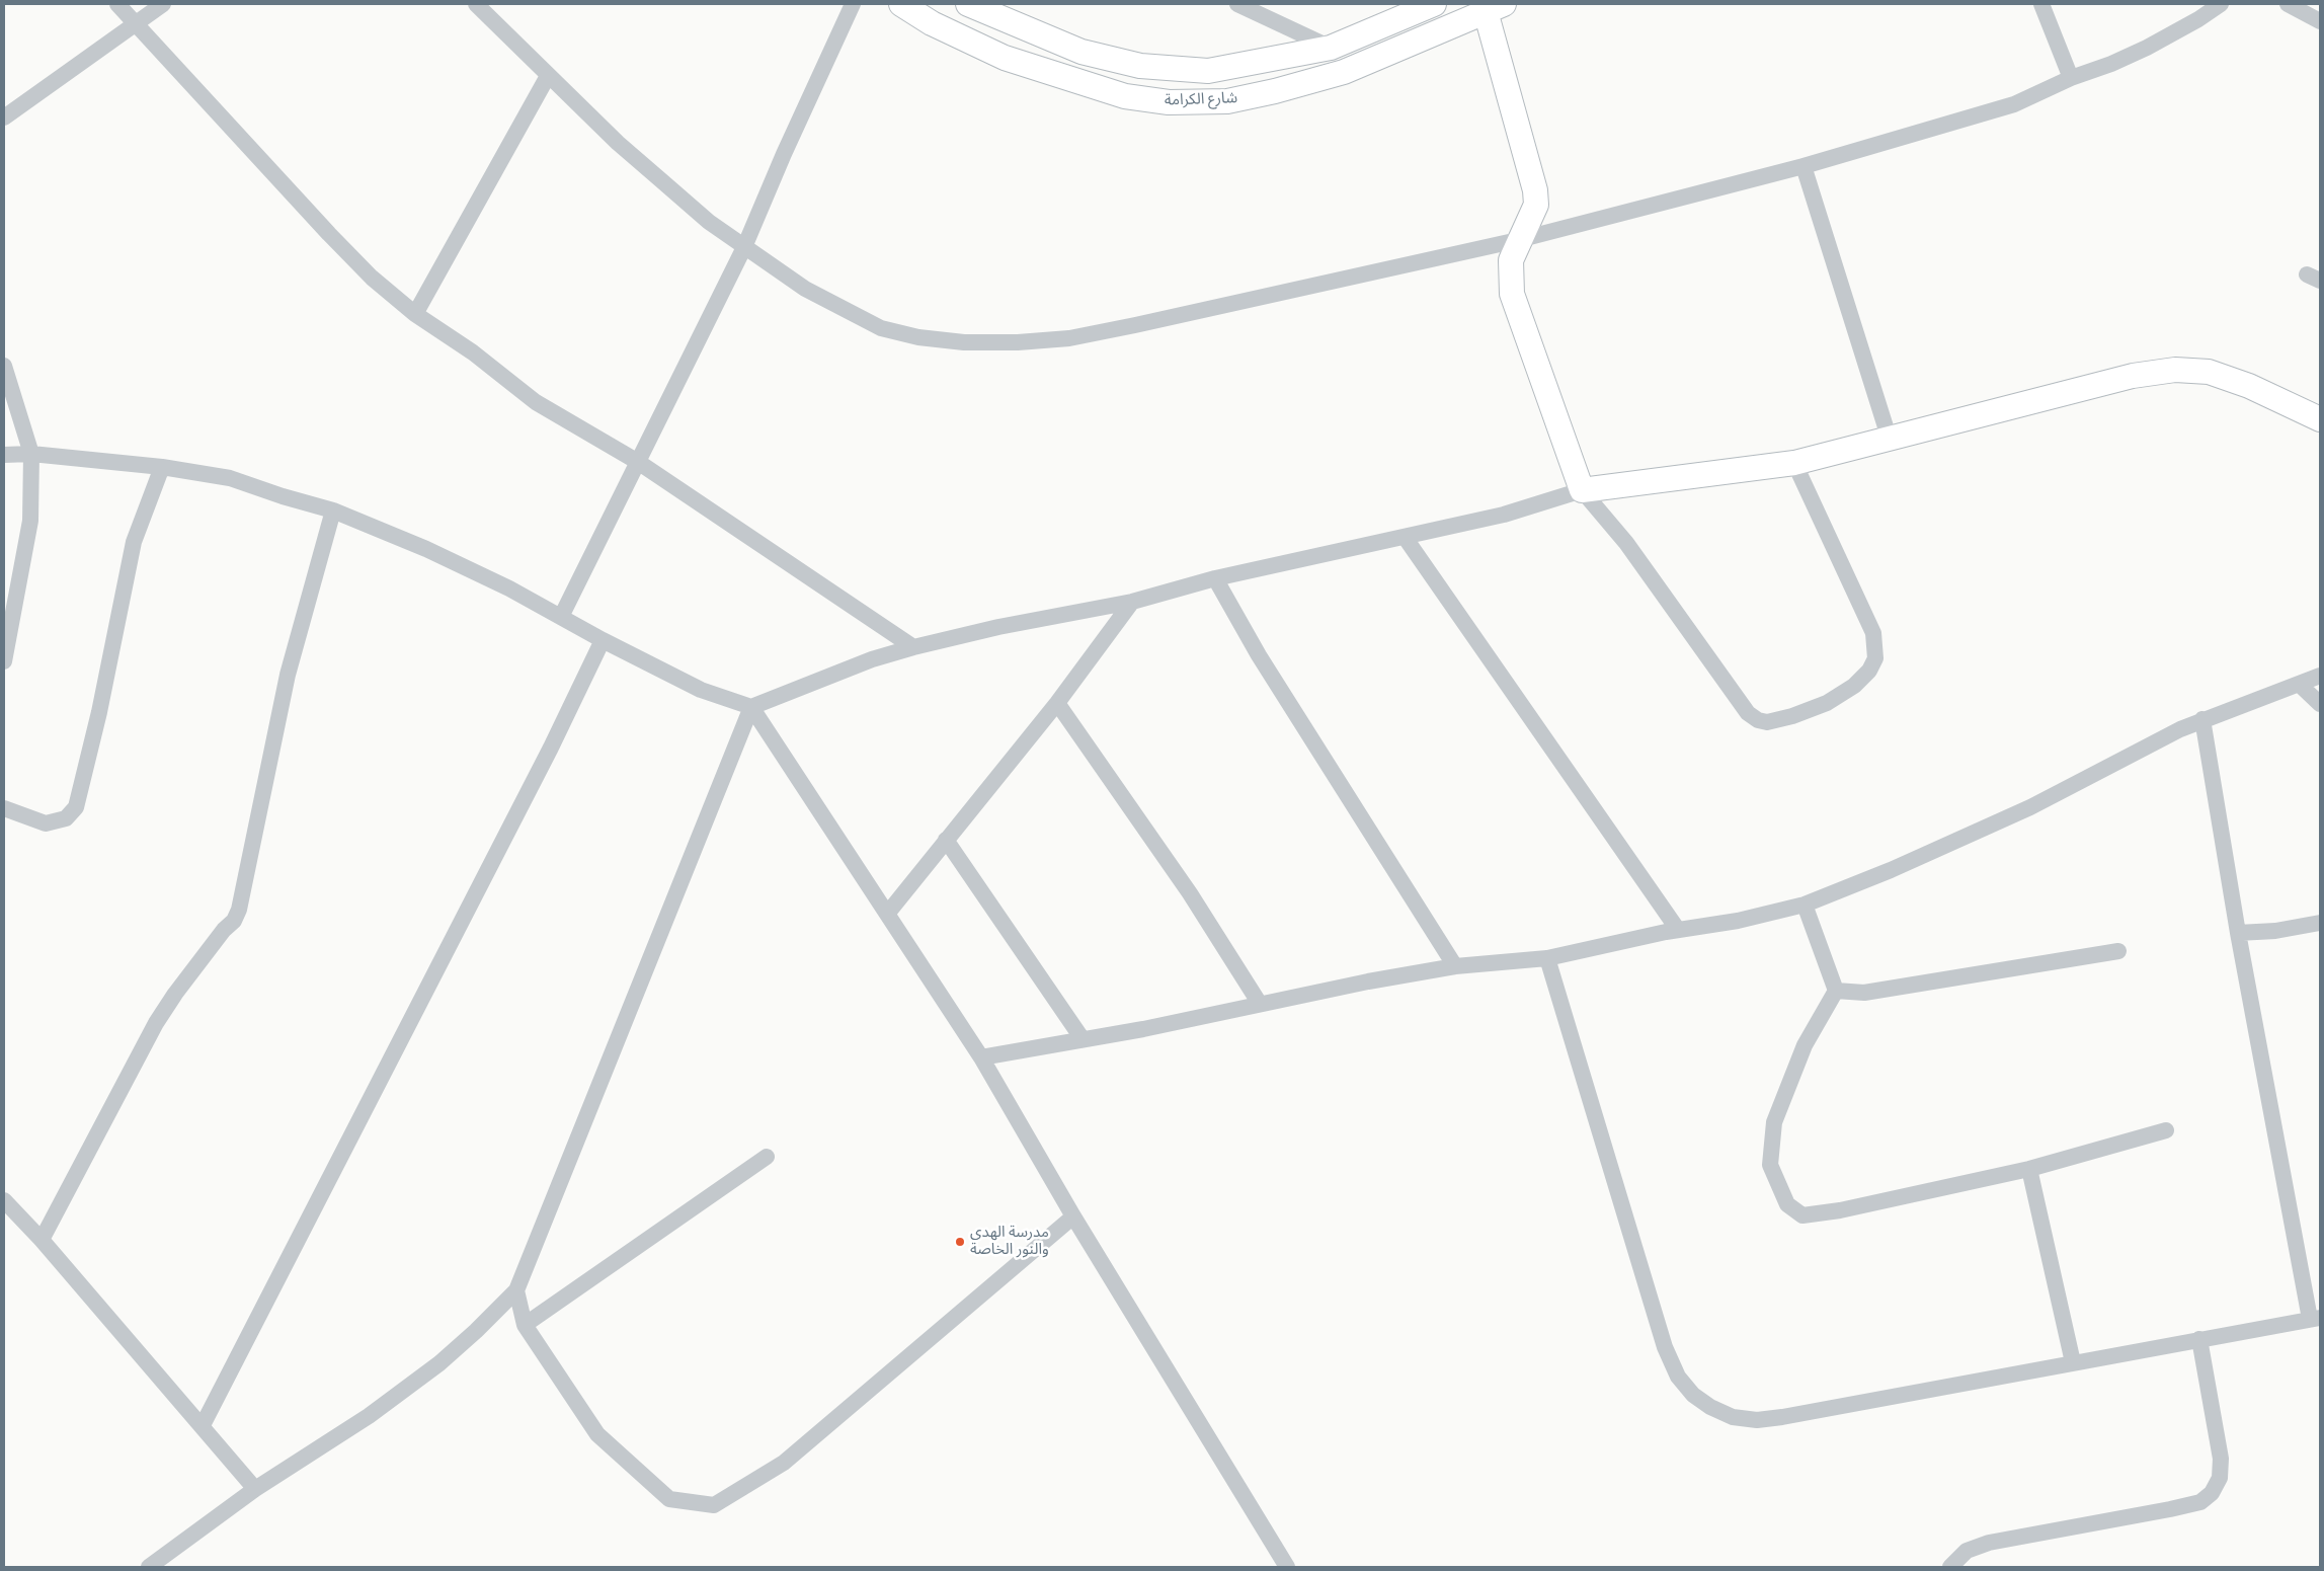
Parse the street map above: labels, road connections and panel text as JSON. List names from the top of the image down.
{
  "streets": {
    "street": ["شارع الكرامة"]
  },
  "places": ["مدرسة الهدى والنور الخاصة"]
}
